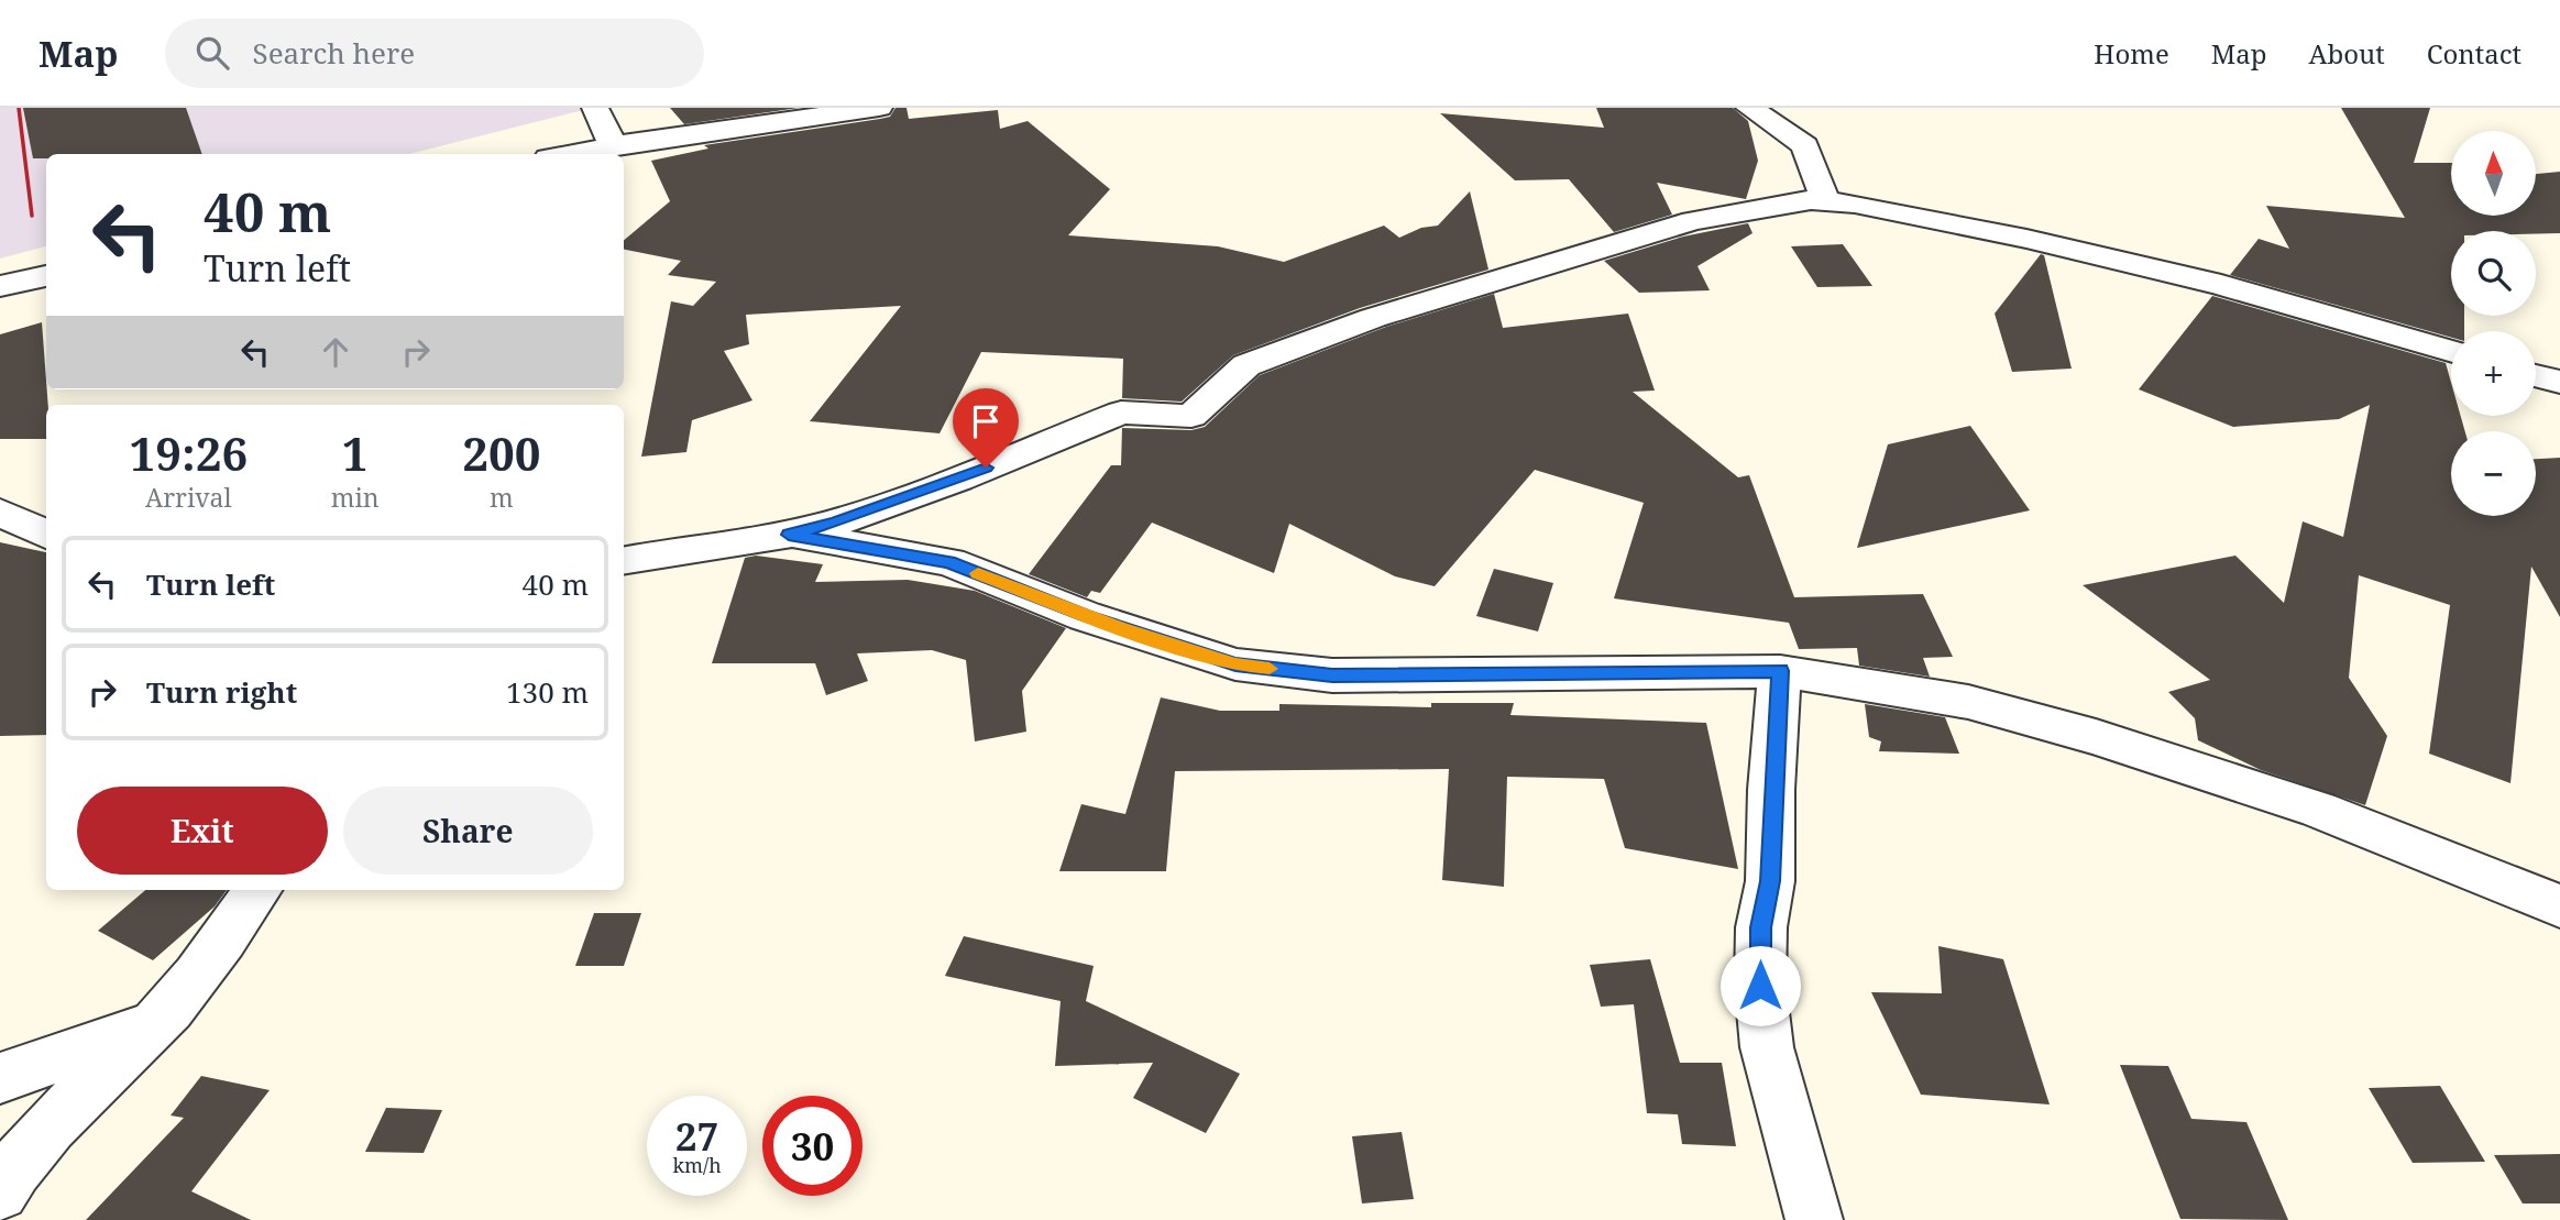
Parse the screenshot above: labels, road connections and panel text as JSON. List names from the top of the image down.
{
  "north": "top",
  "page": {
    "header": "Map",
    "search": "Search here",
    "nav": [
      "Home",
      "Map",
      "About",
      "Contact"
    ],
    "map_buttons": ["+", "−"],
    "turn": ["40 m", "Turn left"],
    "eta": [
      "19:26",
      "Arrival",
      "1",
      "min",
      "200",
      "m"
    ],
    "list": [
      {
        "name": "Turn left",
        "value": "40 m"
      },
      {
        "name": "Turn right",
        "value": "130 m"
      }
    ],
    "buttons": ["Exit", "Share"],
    "speed": "27 km/h",
    "limit": "30"
  }
}
